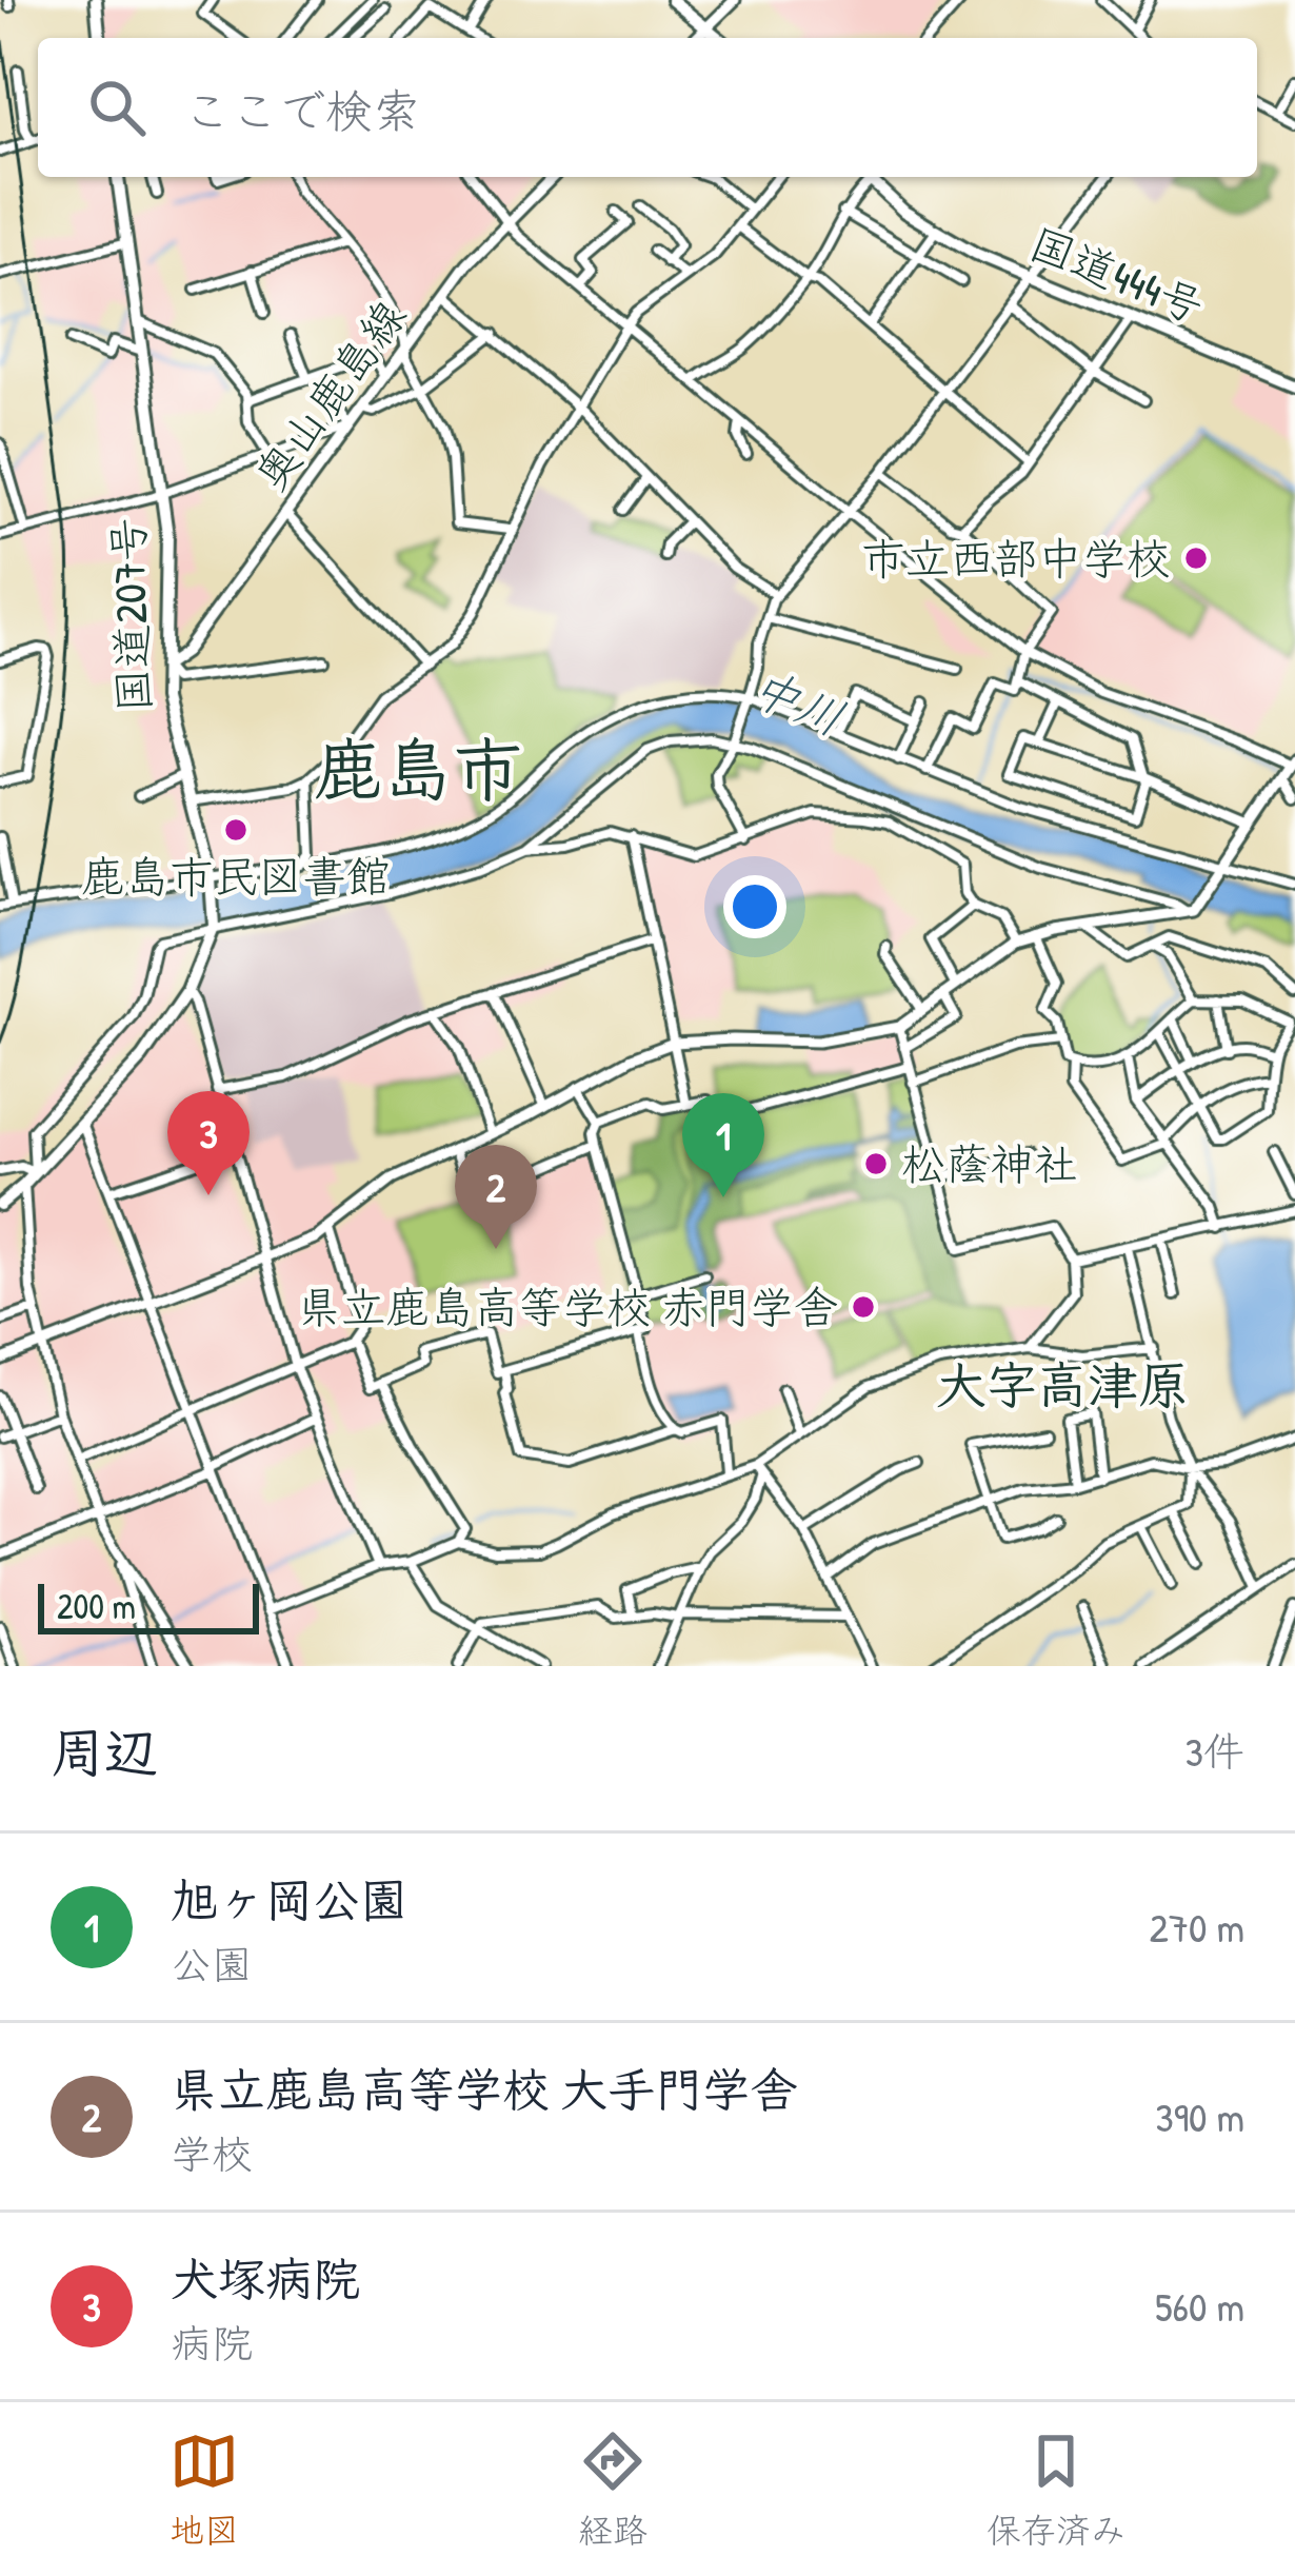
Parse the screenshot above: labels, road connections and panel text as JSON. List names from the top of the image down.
{
  "streets": {
    "highway": ["国道444号", "国道207号"],
    "main road": ["奥山鹿島線"]
  },
  "crossings": [
    ["奥山鹿島線", "国道207号"]
  ],
  "districts": ["鹿島市", "大字高津原"],
  "water": ["中川"],
  "places": [
    "市立西部中学校",
    "鹿島市民図書館",
    "松蔭神社",
    "県立鹿島高等学校 赤門学舎"
  ],
  "scale_bar": "200 m",
  "page": {
    "search": "ここで検索",
    "pins": ["3", "1", "2"],
    "scale": "200 m",
    "heading": ["周辺", "3件"],
    "list": [
      {
        "mark": "1",
        "name": "旭ヶ岡公園",
        "note": "公園",
        "value": "270 m"
      },
      {
        "mark": "2",
        "name": "県立鹿島高等学校 大手門学舎",
        "note": "学校",
        "value": "390 m"
      },
      {
        "mark": "3",
        "name": "犬塚病院",
        "note": "病院",
        "value": "560 m"
      }
    ],
    "nav": ["地図", "経路", "保存済み"]
  }
}
